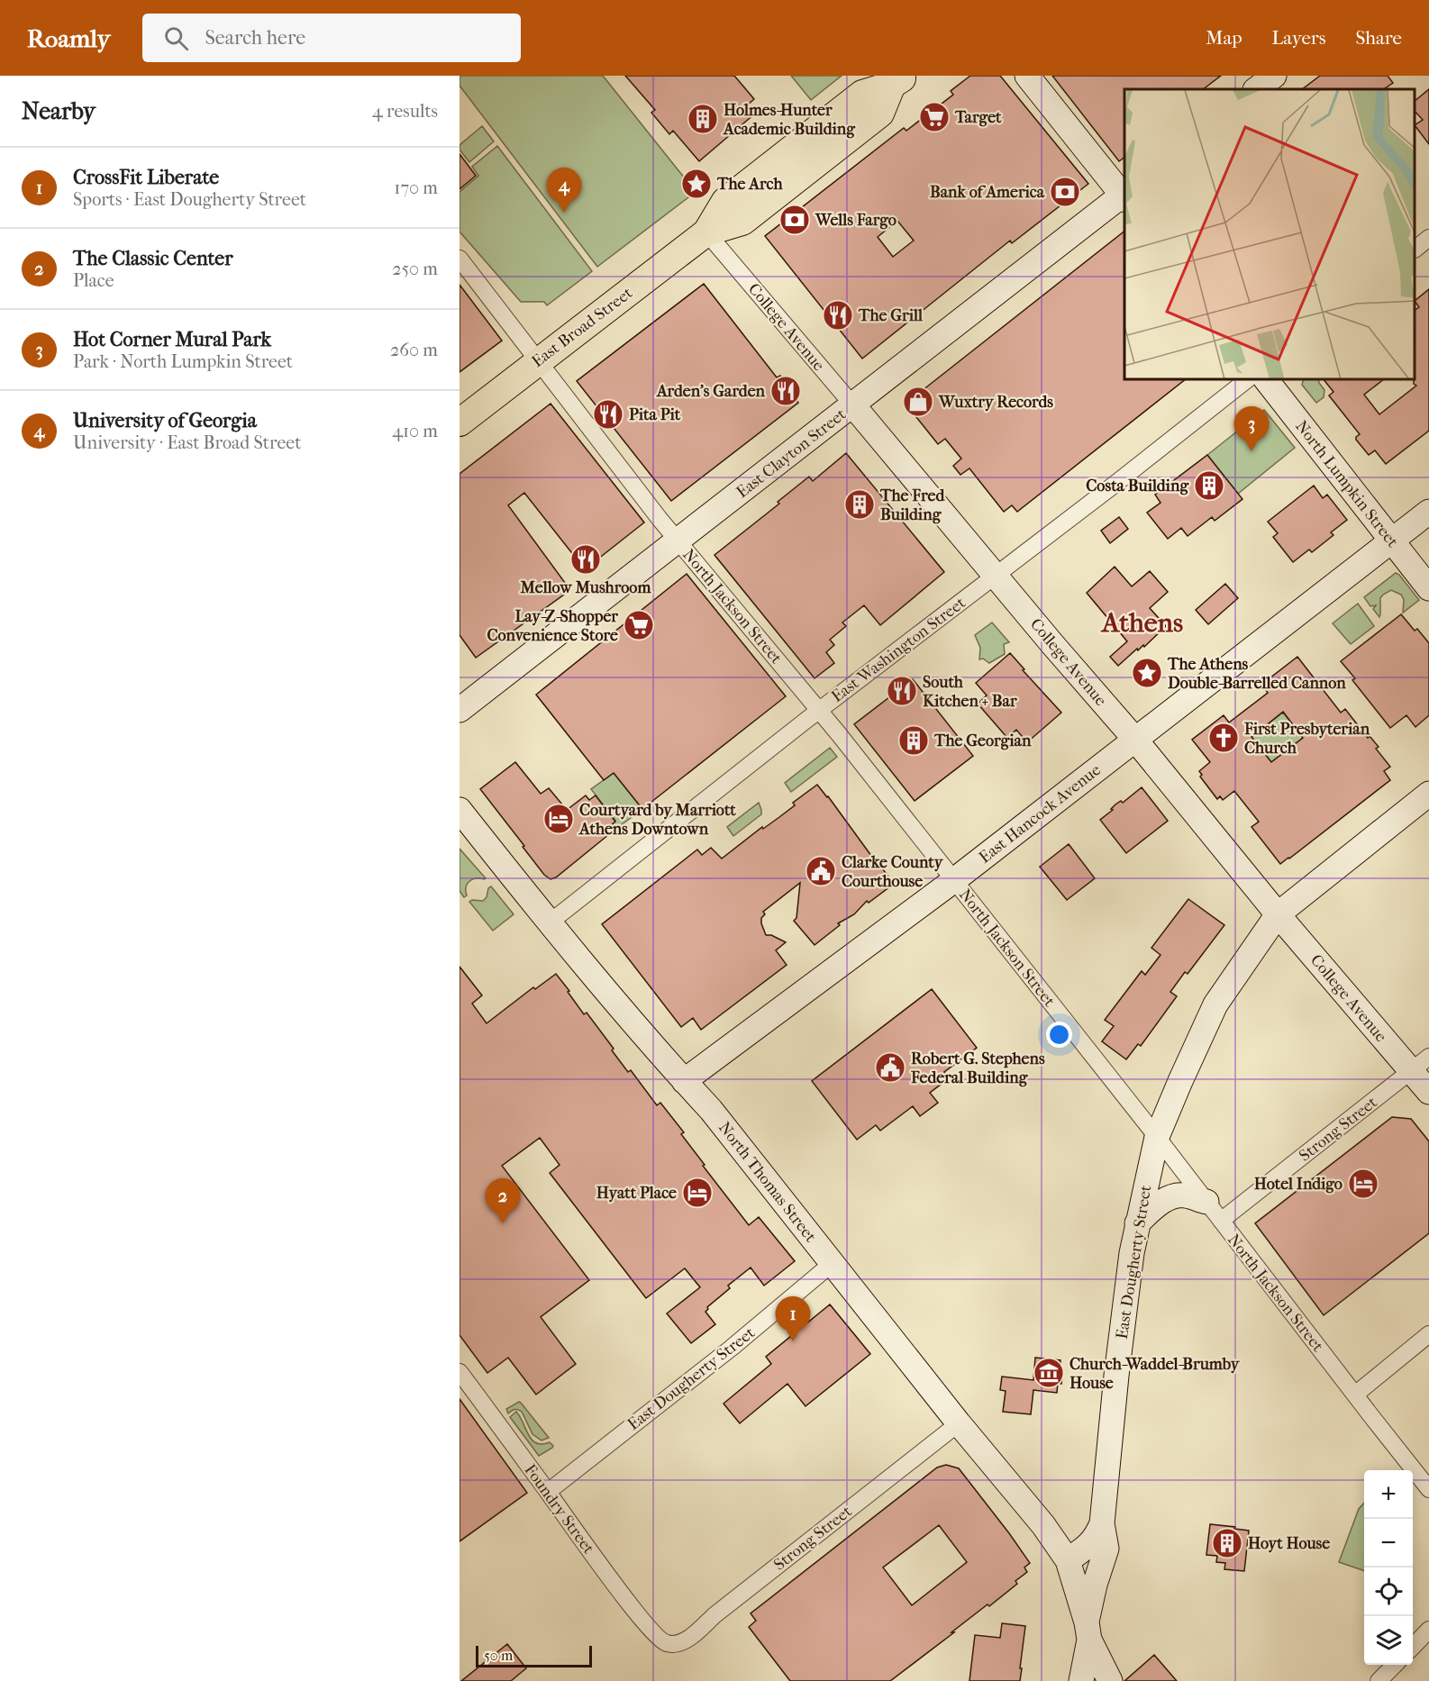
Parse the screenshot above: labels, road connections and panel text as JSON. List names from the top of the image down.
{
  "streets": {
    "main road": ["East Broad Street"],
    "street": [
      "College Avenue",
      "East Clayton Street",
      "North Lumpkin Street",
      "North Jackson Street",
      "East Washington Street",
      "East Hancock Avenue",
      "Strong Street",
      "North Thomas Street",
      "East Dougherty Street",
      "Foundry Street"
    ]
  },
  "crossings": [
    ["East Broad Street", "College Avenue"],
    ["East Broad Street", "North Jackson Street"],
    ["College Avenue", "East Clayton Street"],
    ["College Avenue", "East Washington Street"],
    ["College Avenue", "East Hancock Avenue"],
    ["College Avenue", "Strong Street"],
    ["College Avenue", "East Dougherty Street"],
    ["East Clayton Street", "North Jackson Street"],
    ["North Lumpkin Street", "East Hancock Avenue"],
    ["North Jackson Street", "East Washington Street"],
    ["North Jackson Street", "East Hancock Avenue"],
    ["North Jackson Street", "Strong Street"],
    ["North Jackson Street", "East Dougherty Street"],
    ["East Washington Street", "North Thomas Street"],
    ["East Hancock Avenue", "North Thomas Street"],
    ["Strong Street", "North Thomas Street"],
    ["Strong Street", "Foundry Street"],
    ["North Thomas Street", "East Dougherty Street"],
    ["East Dougherty Street", "Foundry Street"]
  ],
  "districts": ["Athens"],
  "places": {
    "supermarket": ["Target", "Lay-Z-Shopper Convenience Store"],
    "building": [
      "Holmes-Hunter Academic Building",
      "Costa Building",
      "The Fred Building",
      "The Georgian",
      "Hoyt House"
    ],
    "place": ["The Arch", "The Athens Double-Barrelled Cannon"],
    "bank": ["Bank of America", "Wells Fargo"],
    "restaurant": [
      "The Grill",
      "Arden’s Garden",
      "Pita Pit",
      "Mellow Mushroom",
      "South Kitchen + Bar"
    ],
    "shop": ["Wuxtry Records"],
    "church": ["First Presbyterian Church"],
    "hotel": ["Courtyard by Marriott Athens Downtown", "Hotel Indigo", "Hyatt Place"],
    "public building": ["Clarke County Courthouse", "Robert G. Stephens Federal Building"],
    "museum": ["Church-Waddel-Brumby House"]
  },
  "scale_bar": "50 m",
  "page": {
    "header": "Roamly",
    "search": "Search here",
    "nav": ["Map", "Layers", "Share"],
    "heading": ["Nearby", "4 results"],
    "list": [
      {
        "mark": "1",
        "name": "CrossFit Liberate",
        "note": "Sports · East Dougherty Street",
        "value": "170 m"
      },
      {
        "mark": "2",
        "name": "The Classic Center",
        "note": "Place",
        "value": "250 m"
      },
      {
        "mark": "3",
        "name": "Hot Corner Mural Park",
        "note": "Park · North Lumpkin Street",
        "value": "260 m"
      },
      {
        "mark": "4",
        "name": "University of Georgia",
        "note": "University · East Broad Street",
        "value": "410 m"
      }
    ],
    "pins": [
      "4",
      "3",
      "2",
      "1"
    ],
    "map_buttons": ["+", "−"],
    "scale": "50 m"
  }
}
